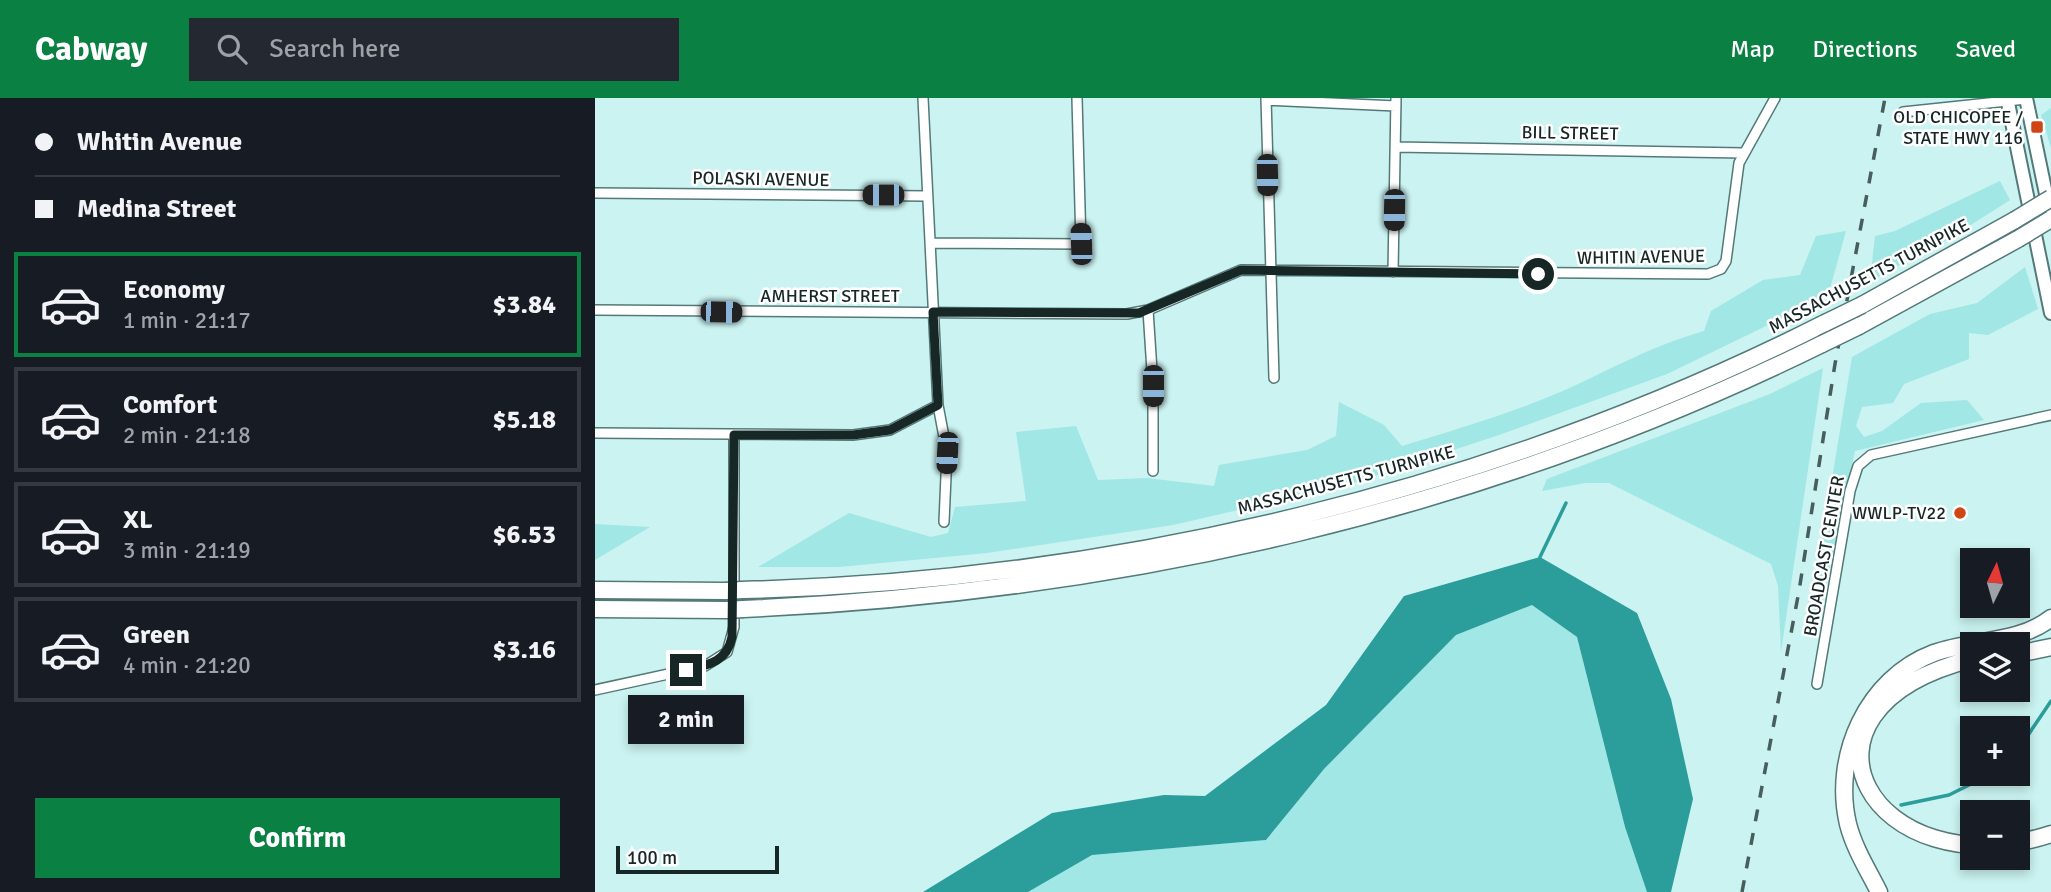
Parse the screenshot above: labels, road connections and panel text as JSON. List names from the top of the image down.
{
  "streets": {
    "highway": ["MASSACHUSETTS TURNPIKE"],
    "street": [
      "BILL STREET",
      "POLASKI AVENUE",
      "WHITIN AVENUE",
      "AMHERST STREET",
      "BROADCAST CENTER"
    ]
  },
  "crossings": [
    ["BILL STREET", "WHITIN AVENUE"],
    ["WHITIN AVENUE", "AMHERST STREET"]
  ],
  "places": {
    "transit": ["OLD CHICOPEE / STATE HWY 116"],
    "other": ["WWLP-TV22"]
  },
  "scale_bar": "100 m",
  "north": "top",
  "page": {
    "header": "Cabway",
    "search": "Search here",
    "nav": ["Map", "Directions", "Saved"],
    "banner": ["Whitin Avenue", "Medina Street"],
    "list": [
      {
        "name": "Economy",
        "note": "1 min · 21:17",
        "value": "$3.84"
      },
      {
        "name": "Comfort",
        "note": "2 min · 21:18",
        "value": "$5.18"
      },
      {
        "name": "XL",
        "note": "3 min · 21:19",
        "value": "$6.53"
      },
      {
        "name": "Green",
        "note": "4 min · 21:20",
        "value": "$3.16"
      }
    ],
    "map_buttons": ["+", "−"],
    "bubble": "2 min",
    "buttons": "Confirm",
    "scale": "100 m"
  }
}
